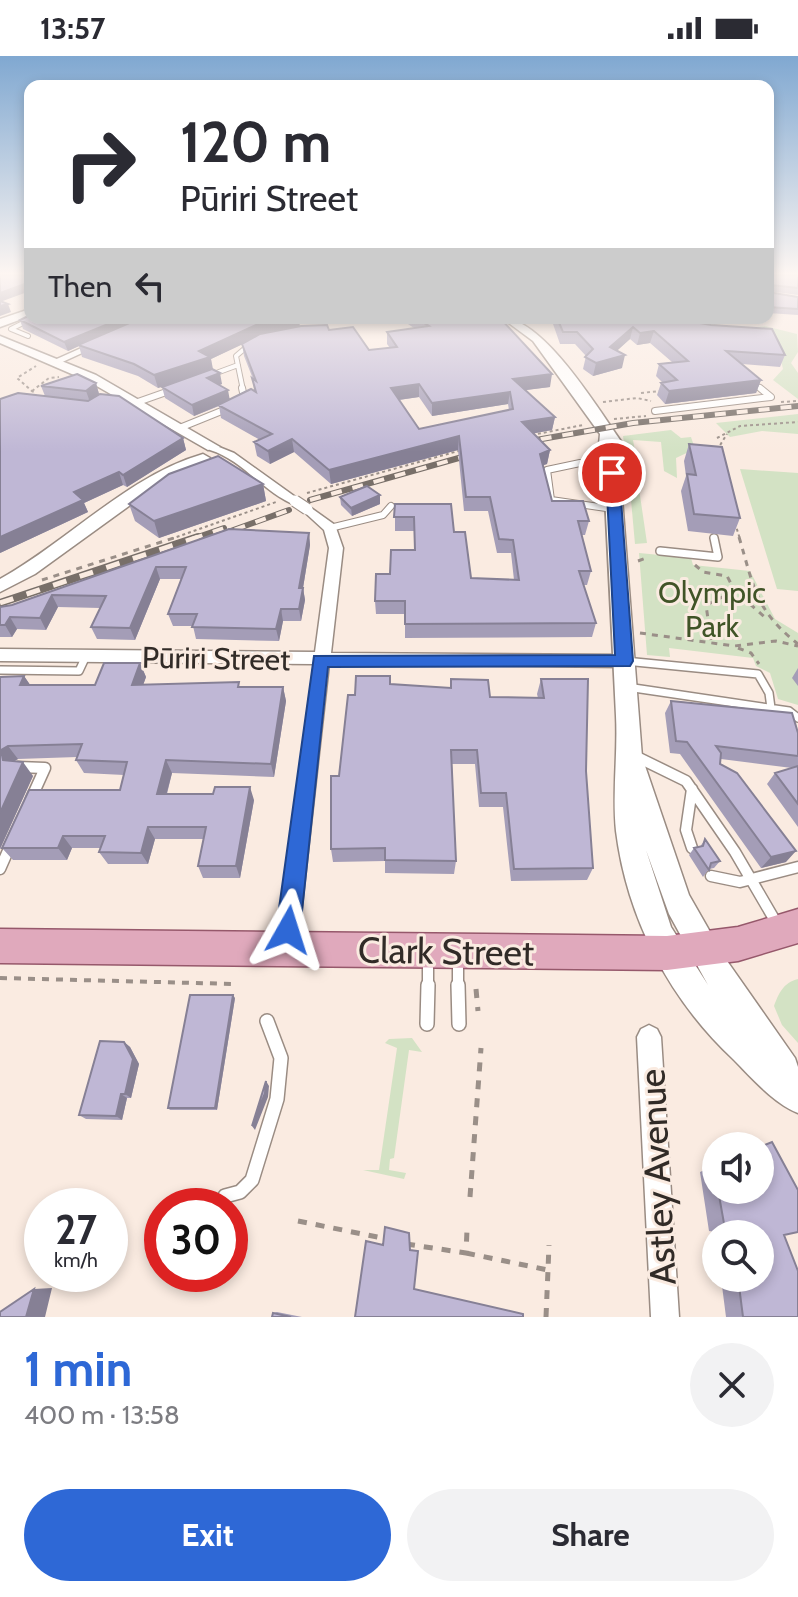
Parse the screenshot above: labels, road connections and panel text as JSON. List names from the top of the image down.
{
  "streets": {
    "main road": ["Clark Street"],
    "street": ["Pūriri Street", "Astley Avenue"]
  },
  "parks": ["Olympic Park"],
  "page": {
    "status": "13:57",
    "turn": ["120 m", "Pūriri Street"],
    "then": "Then",
    "speed": "27 km/h",
    "limit": "30",
    "heading": ["1 min", "400 m · 13:58"],
    "buttons": ["Exit", "Share"]
  }
}
